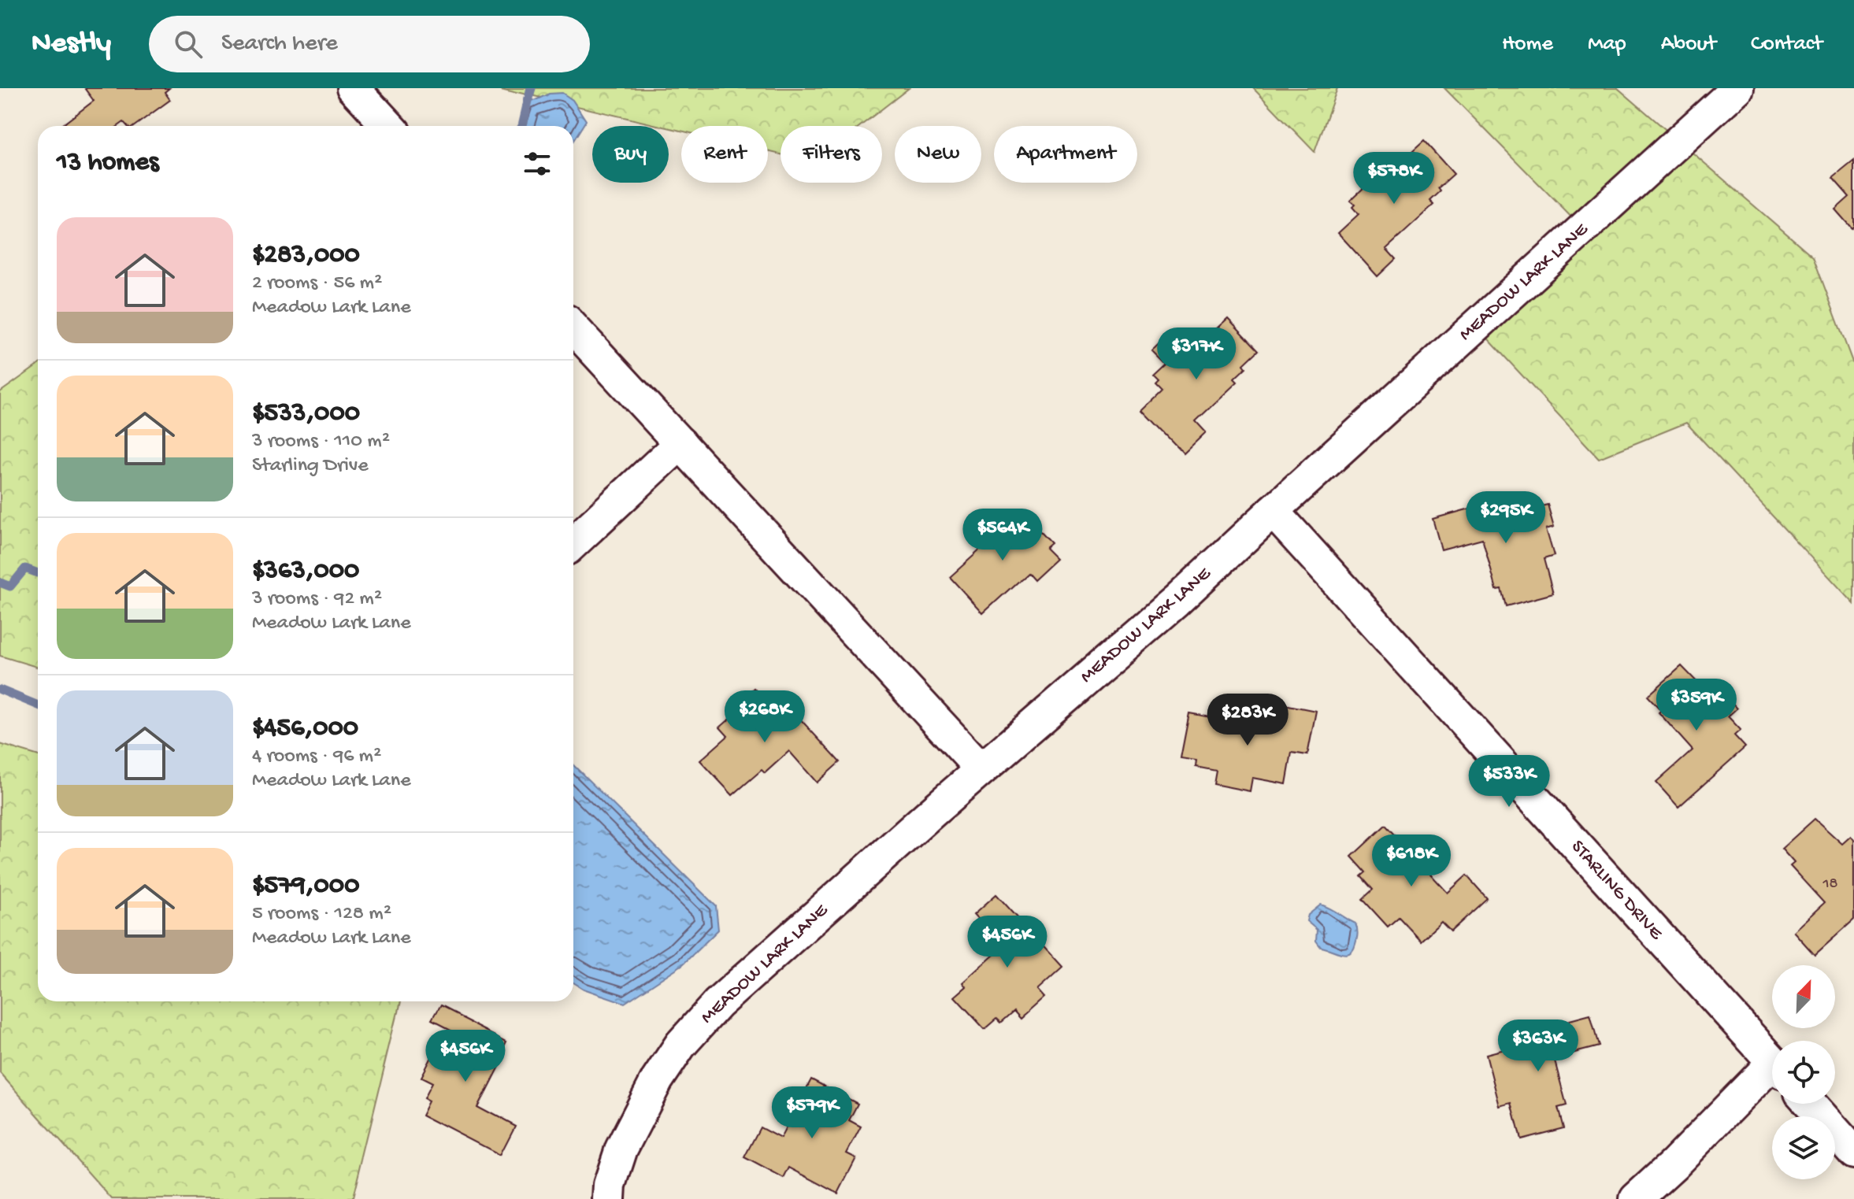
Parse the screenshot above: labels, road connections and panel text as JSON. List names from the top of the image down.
{
  "streets": {
    "street": ["MEADOW LARK LANE", "STARLING DRIVE"]
  },
  "crossings": [
    ["MEADOW LARK LANE", "STARLING DRIVE"]
  ],
  "house_numbers": ["18"],
  "north": "top right",
  "page": {
    "header": "Nestly",
    "search": "Search here",
    "nav": [
      "Home",
      "Map",
      "About",
      "Contact"
    ],
    "chip": [
      "Buy",
      "Rent",
      "Filters",
      "New",
      "Apartment"
    ],
    "heading": "13 homes",
    "price": [
      "$578K",
      "$317K",
      "$295K",
      "$564K",
      "$359K",
      "$268K",
      "$283K",
      "$533K",
      "$618K",
      "$456K",
      "$363K",
      "$456K",
      "$579K"
    ],
    "list": [
      {
        "name": "$283,000",
        "note": "2 rooms · 56 m² · Meadow Lark Lane"
      },
      {
        "name": "$533,000",
        "note": "3 rooms · 110 m² · Starling Drive"
      },
      {
        "name": "$363,000",
        "note": "3 rooms · 92 m² · Meadow Lark Lane"
      },
      {
        "name": "$456,000",
        "note": "4 rooms · 96 m² · Meadow Lark Lane"
      },
      {
        "name": "$579,000",
        "note": "5 rooms · 128 m² · Meadow Lark Lane"
      }
    ]
  }
}
